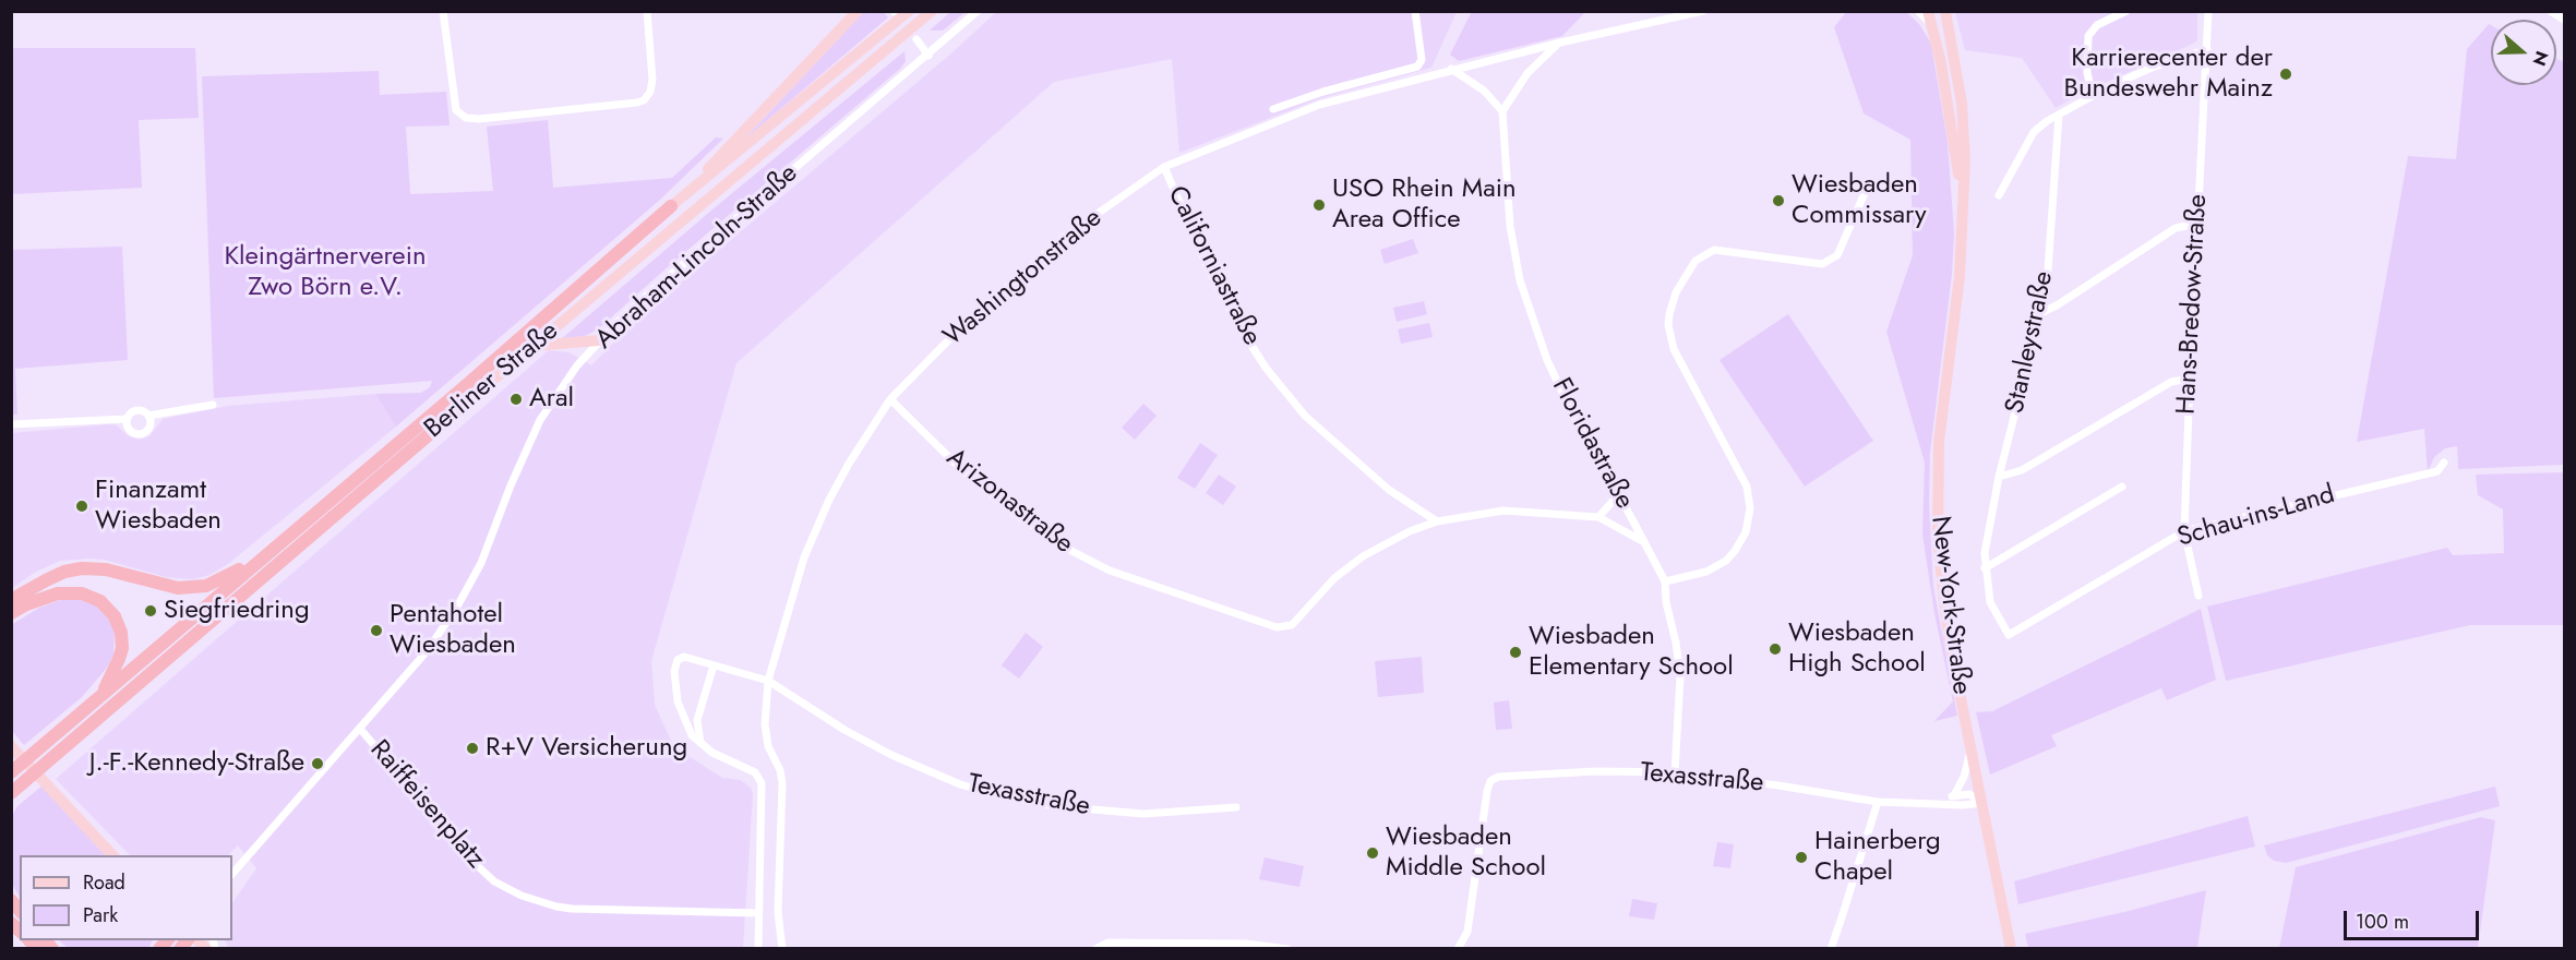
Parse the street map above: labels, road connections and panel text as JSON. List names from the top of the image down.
{
  "streets": {
    "highway": ["Berliner Straße"],
    "main road": ["New-York-Straße"],
    "street": [
      "Abraham-Lincoln-Straße",
      "Californiastraße",
      "Washingtonstraße",
      "Hans-Bredow-Straße",
      "Stanleystraße",
      "Floridastraße",
      "Arizonastraße",
      "Schau-ins-Land",
      "Texasstraße",
      "Raiffeisenplatz"
    ]
  },
  "crossings": [
    ["Abraham-Lincoln-Straße", "Raiffeisenplatz"],
    ["Californiastraße", "Washingtonstraße"],
    ["Californiastraße", "Arizonastraße"],
    ["Washingtonstraße", "Arizonastraße"],
    ["Washingtonstraße", "Texasstraße"],
    ["Hans-Bredow-Straße", "Schau-ins-Land"],
    ["Stanleystraße", "Schau-ins-Land"],
    ["Floridastraße", "Texasstraße"]
  ],
  "parks": ["Kleingärtnerverein Zwo Börn e.V."],
  "places": [
    "Karrierecenter der Bundeswehr Mainz",
    "Wiesbaden Commissary",
    "USO Rhein Main Area Office",
    "Aral",
    "Finanzamt Wiesbaden",
    "Siegfriedring",
    "Pentahotel Wiesbaden",
    "Wiesbaden High School",
    "Wiesbaden Elementary School",
    "R+V Versicherung",
    "J.-F.-Kennedy-Straße",
    "Wiesbaden Middle School",
    "Hainerberg Chapel"
  ],
  "legend": ["Road", "Park"],
  "scale_bar": "100 m",
  "north": "right"
}
